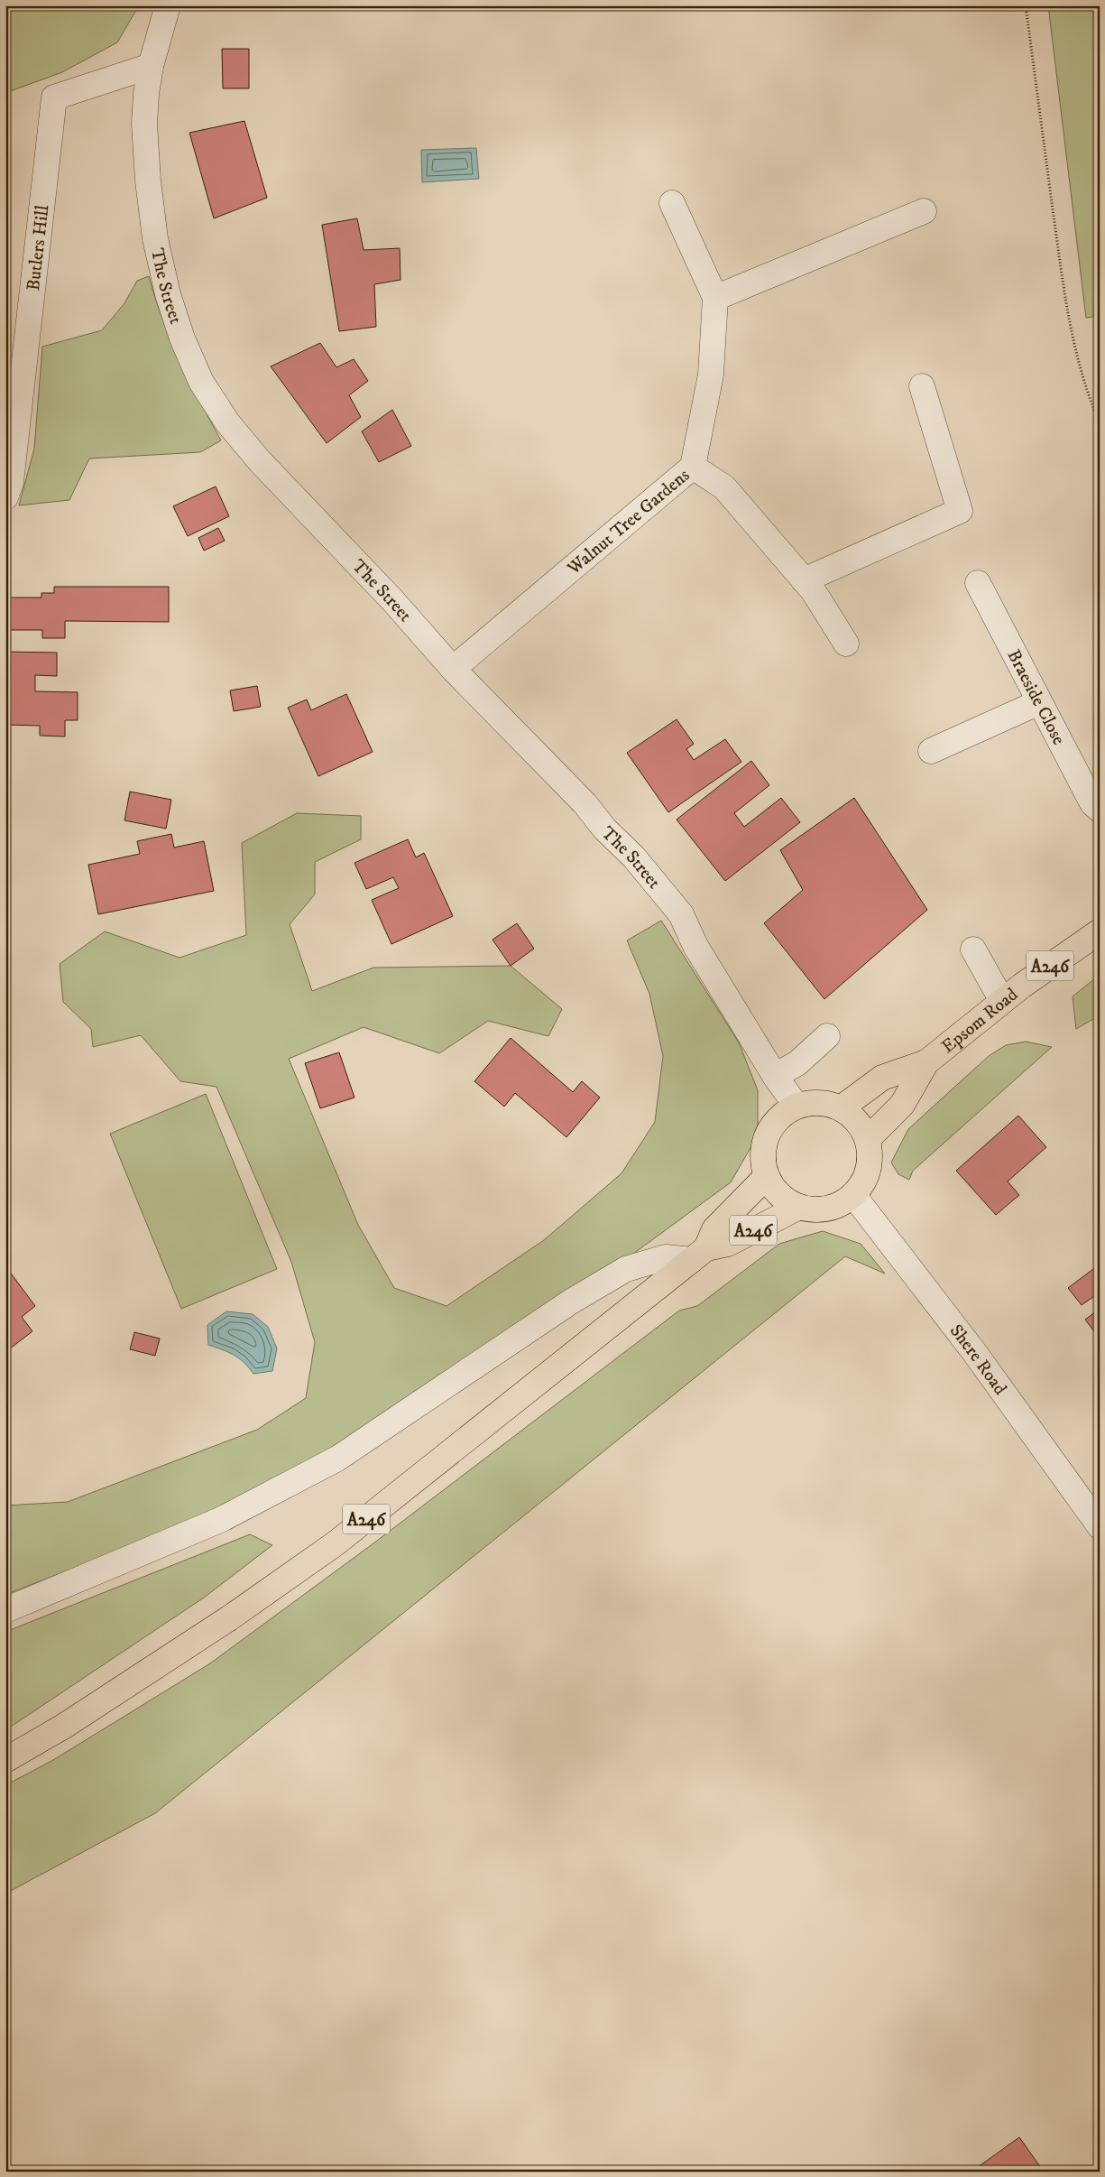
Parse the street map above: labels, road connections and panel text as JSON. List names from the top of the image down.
{
  "streets": {
    "main road": ["A246", "Epsom Road"],
    "street": [
      "Butlers Hill",
      "The Street",
      "Walnut Tree Gardens",
      "Braeside Close",
      "Shere Road"
    ]
  },
  "crossings": [
    ["Butlers Hill", "The Street"],
    ["The Street", "Walnut Tree Gardens"],
    ["The Street", "A246"],
    ["The Street", "Epsom Road"],
    ["The Street", "Shere Road"],
    ["A246", "Epsom Road"],
    ["A246", "Shere Road"],
    ["Epsom Road", "Shere Road"]
  ]
}
